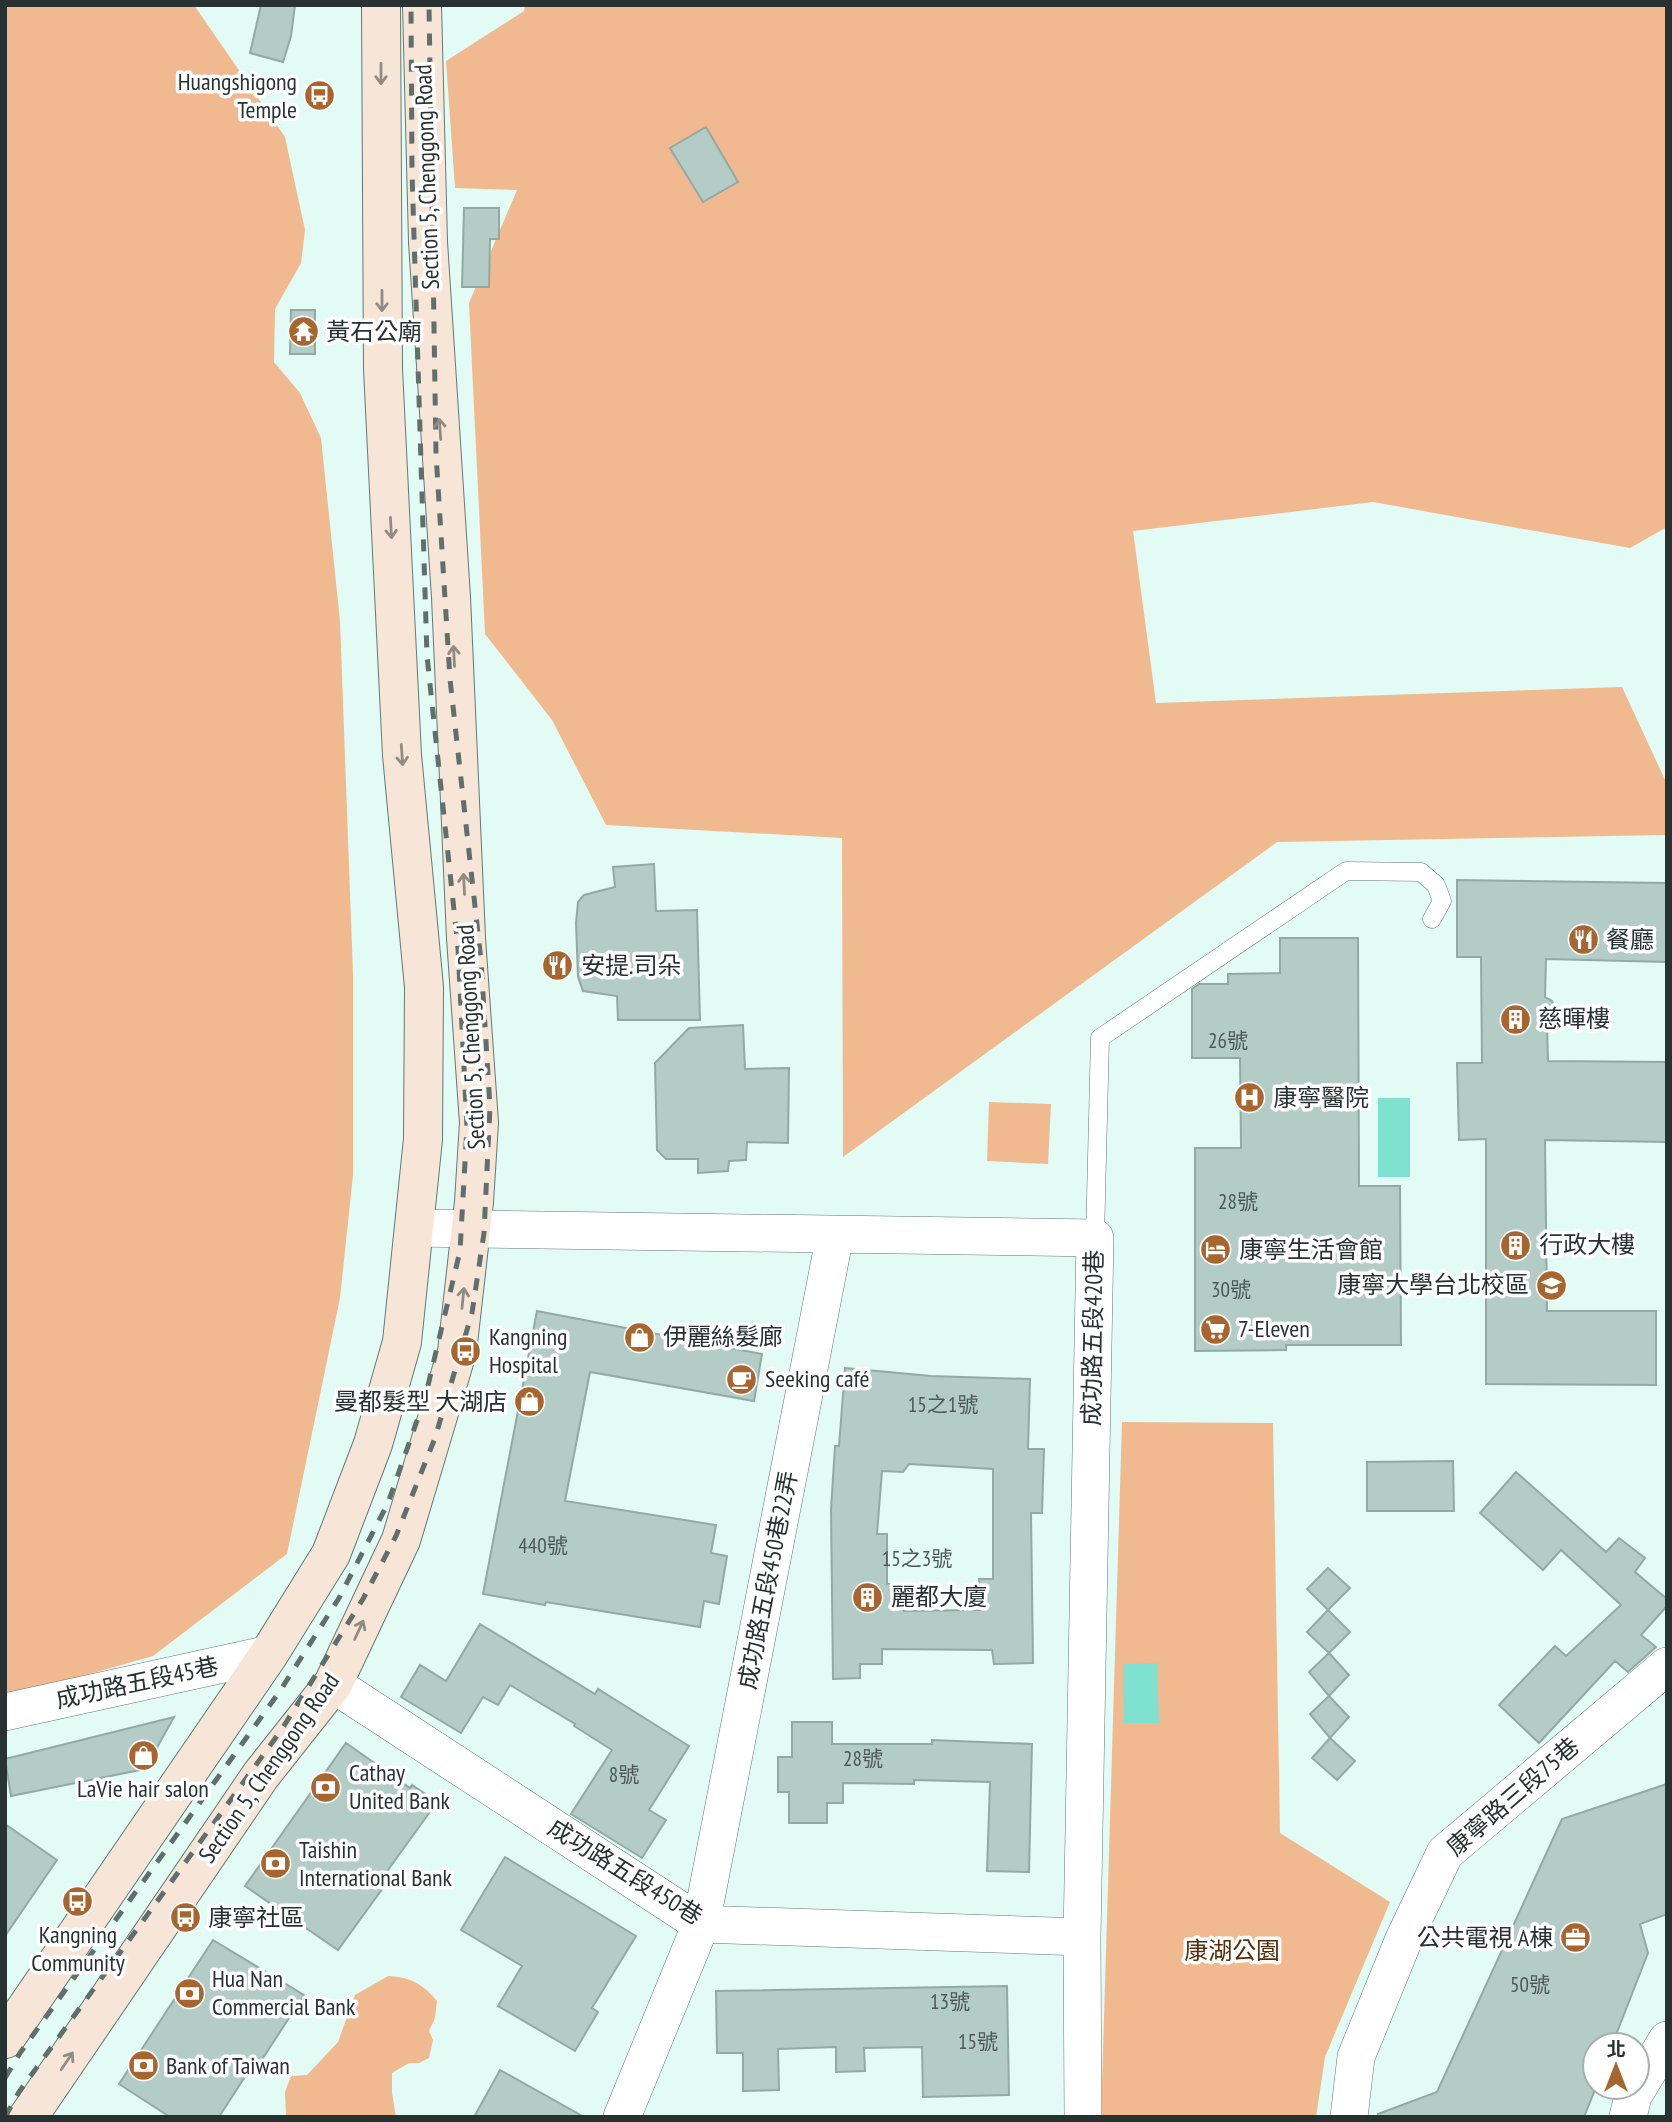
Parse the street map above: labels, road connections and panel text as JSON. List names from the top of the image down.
{
  "streets": {
    "main road": ["Section 5, Chenggong Road"],
    "street": [
      "成功路五段420巷",
      "成功路五段450巷22弄",
      "成功路五段45巷",
      "康寧路三段75巷",
      "成功路五段450巷"
    ]
  },
  "crossings": [
    ["Section 5, Chenggong Road", "成功路五段420巷"],
    ["Section 5, Chenggong Road", "成功路五段45巷"],
    ["Section 5, Chenggong Road", "成功路五段450巷"],
    ["成功路五段420巷", "成功路五段450巷22弄"],
    ["成功路五段420巷", "成功路五段450巷"],
    ["成功路五段450巷22弄", "成功路五段450巷"]
  ],
  "parks": ["康湖公園"],
  "places": {
    "bus stop": [
      "Huangshigong Temple",
      "Kangning Hospital",
      "Kangning Community",
      "康寧社區"
    ],
    "temple": ["黃石公廟"],
    "restaurant": ["餐廳", "安提.司朵"],
    "building": ["慈暉樓", "行政大樓", "麗都大廈"],
    "hospital": ["康寧醫院"],
    "hotel": ["康寧生活會館"],
    "school or university": ["康寧大學台北校區"],
    "supermarket": ["7-Eleven"],
    "shop": ["伊麗絲髮廊", "曼都髮型 大湖店", "LaVie hair salon"],
    "cafe": ["Seeking café"],
    "bank": [
      "Cathay United Bank",
      "Taishin International Bank",
      "Hua Nan Commercial Bank",
      "Bank of Taiwan"
    ],
    "office": ["公共電視 A棟"]
  },
  "house_numbers": [
    "26號",
    "28號",
    "30號",
    "15之1號",
    "440號",
    "15之3號",
    "28號",
    "8號",
    "50號",
    "13號",
    "15號"
  ],
  "north": "top"
}
